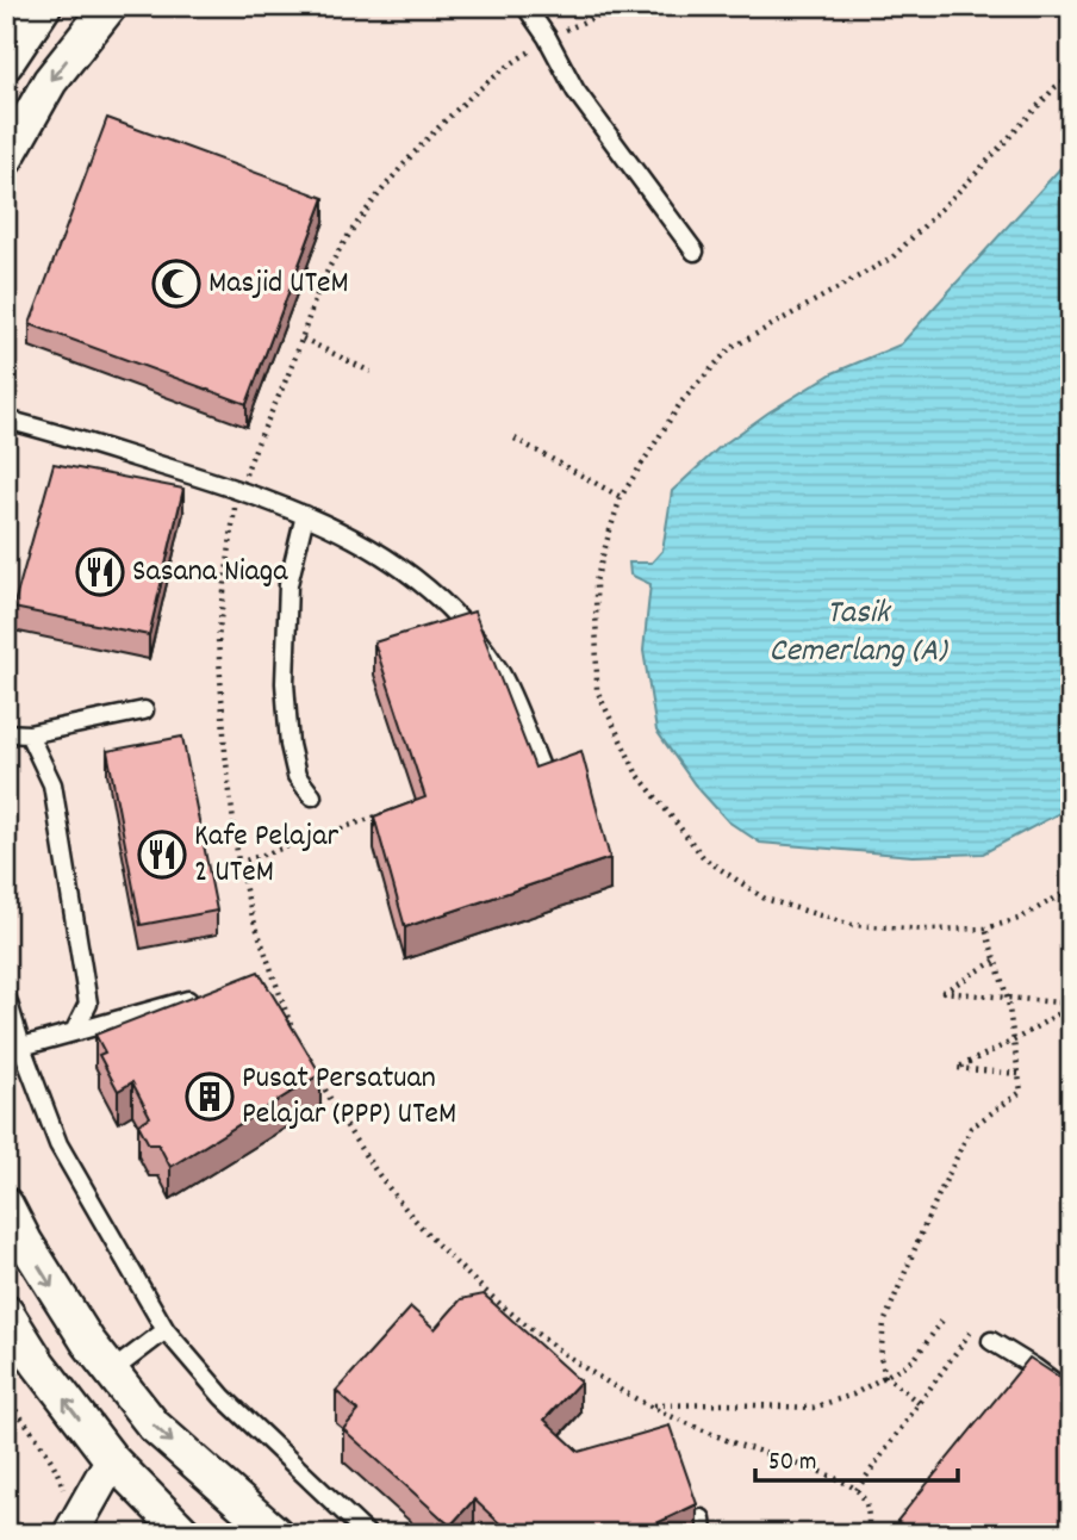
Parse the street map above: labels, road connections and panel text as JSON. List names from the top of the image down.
{
  "water": ["Tasik Cemerlang (A)"],
  "places": {
    "mosque": ["Masjid UTeM"],
    "restaurant": ["Sasana Niaga", "Kafe Pelajar 2 UTeM"],
    "building": ["Pusat Persatuan Pelajar (PPP) UTeM"]
  },
  "scale_bar": "50 m"
}
